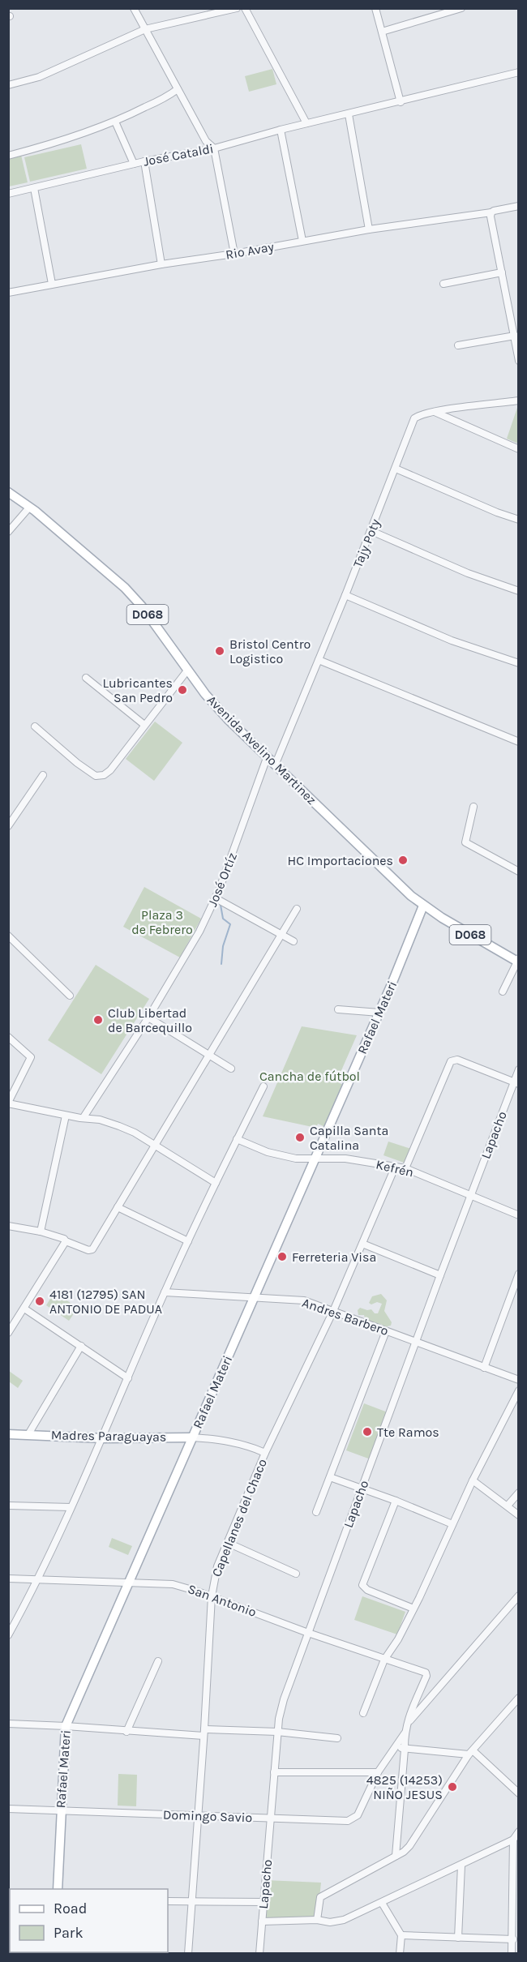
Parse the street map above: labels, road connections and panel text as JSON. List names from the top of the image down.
{
  "streets": {
    "main road": [
      "D068",
      "Avenida Avelino Martinez",
      "Rafael Materi",
      "Madres Paraguayas"
    ],
    "street": [
      "José Cataldi",
      "Rio Avay",
      "Tajy Poty",
      "José Ortíz",
      "Lapacho",
      "Kefrén",
      "Andres Barbero",
      "Capellanes del Chaco",
      "San Antonio",
      "Domingo Savio"
    ]
  },
  "crossings": [
    ["Tajy Poty", "Avenida Avelino Martinez"],
    ["Avenida Avelino Martinez", "José Ortíz"],
    ["Avenida Avelino Martinez", "Rafael Materi"],
    ["Rafael Materi", "Kefrén"],
    ["Rafael Materi", "Andres Barbero"],
    ["Rafael Materi", "Madres Paraguayas"],
    ["Rafael Materi", "San Antonio"],
    ["Rafael Materi", "Domingo Savio"],
    ["Lapacho", "Kefrén"],
    ["Lapacho", "Andres Barbero"],
    ["Lapacho", "San Antonio"],
    ["Lapacho", "Domingo Savio"],
    ["Kefrén", "Capellanes del Chaco"],
    ["Andres Barbero", "Capellanes del Chaco"],
    ["Madres Paraguayas", "Capellanes del Chaco"],
    ["Capellanes del Chaco", "San Antonio"],
    ["Capellanes del Chaco", "Domingo Savio"]
  ],
  "parks": ["Plaza 3 de Febrero", "Cancha de fútbol"],
  "places": [
    "Bristol Centro Logistico",
    "Lubricantes San Pedro",
    "HC Importaciones",
    "Club Libertad de Barcequillo",
    "Capilla Santa Catalina",
    "Ferreteria Visa",
    "4181 (12795) SAN ANTONIO DE PADUA",
    "Tte Ramos",
    "4825 (14253) NIÑO JESUS"
  ],
  "legend": ["Road", "Park"]
}
